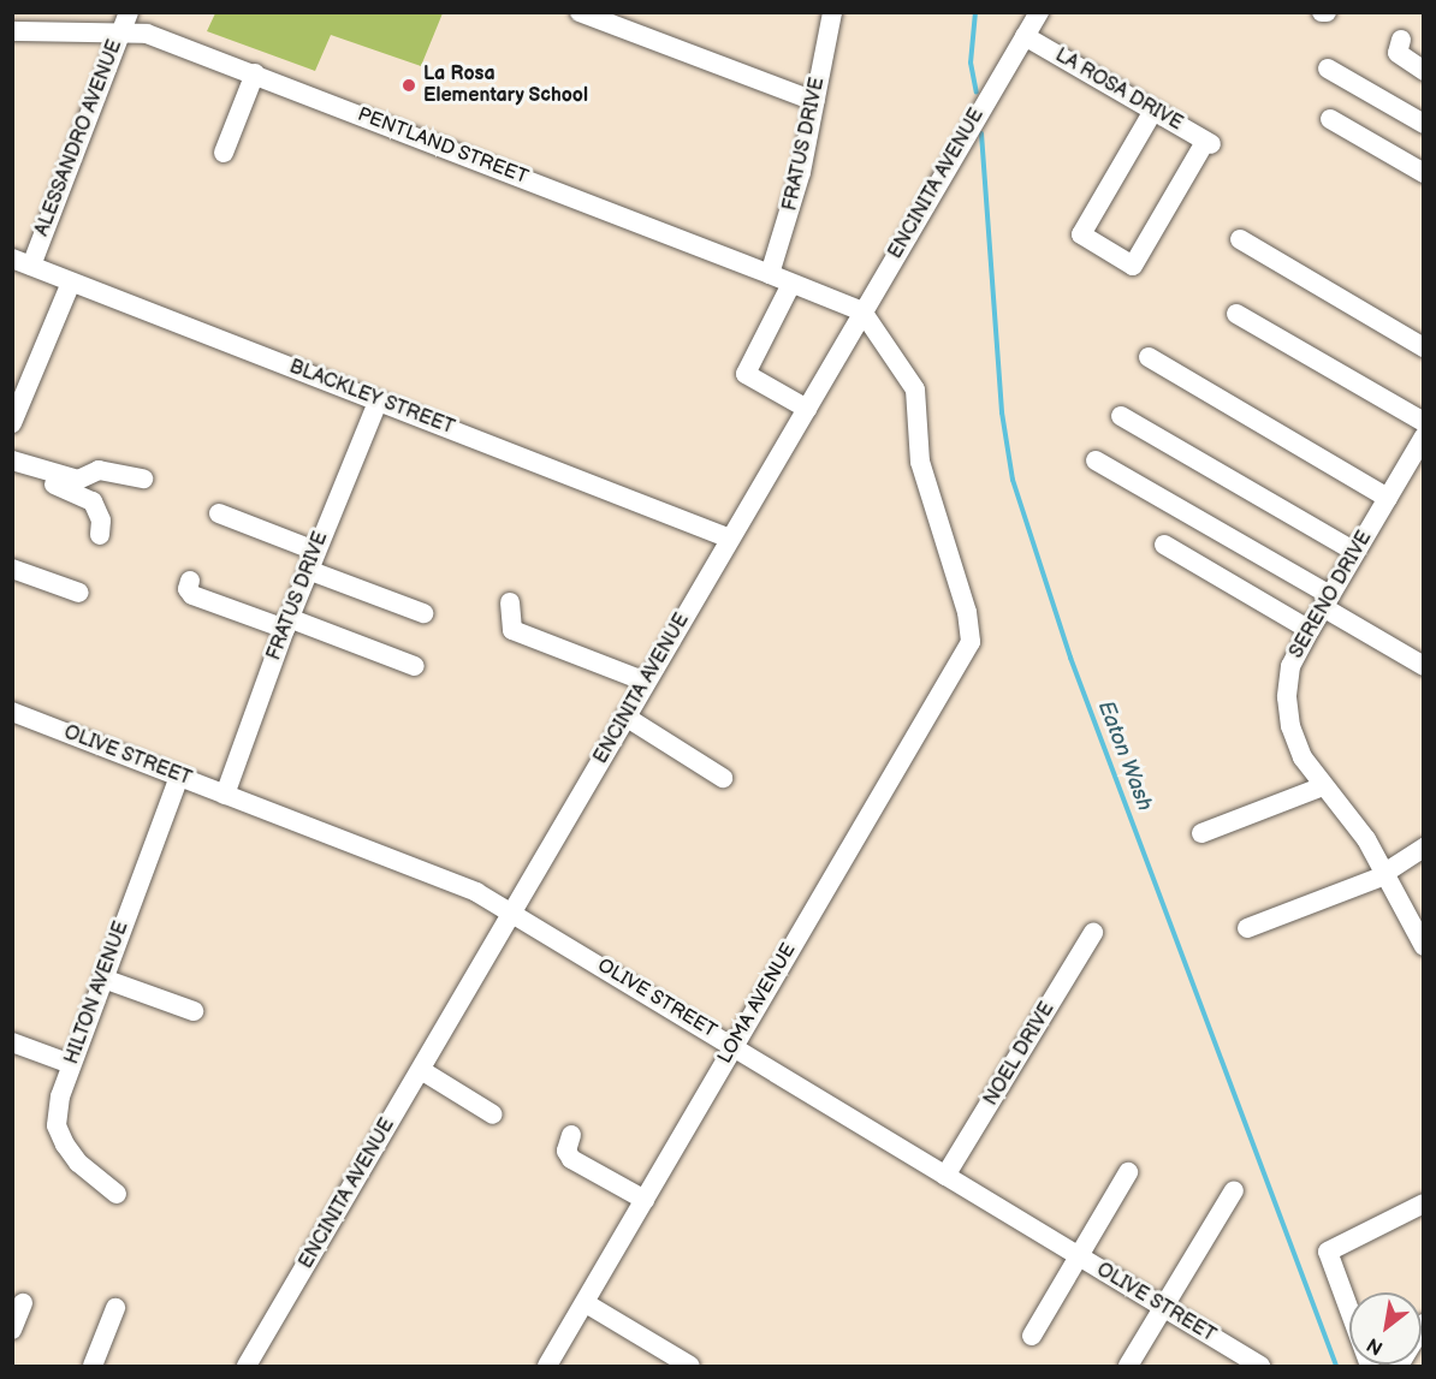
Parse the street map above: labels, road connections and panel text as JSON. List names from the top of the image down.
{
  "streets": {
    "street": [
      "LA ROSA DRIVE",
      "ALESSANDRO AVENUE",
      "FRATUS DRIVE",
      "PENTLAND STREET",
      "ENCINITA AVENUE",
      "BLACKLEY STREET",
      "SERENO DRIVE",
      "OLIVE STREET",
      "HILTON AVENUE",
      "LOMA AVENUE",
      "NOEL DRIVE"
    ]
  },
  "crossings": [
    ["LA ROSA DRIVE", "ENCINITA AVENUE"],
    ["ALESSANDRO AVENUE", "PENTLAND STREET"],
    ["ALESSANDRO AVENUE", "BLACKLEY STREET"],
    ["FRATUS DRIVE", "PENTLAND STREET"],
    ["FRATUS DRIVE", "BLACKLEY STREET"],
    ["FRATUS DRIVE", "OLIVE STREET"],
    ["PENTLAND STREET", "ENCINITA AVENUE"],
    ["PENTLAND STREET", "LOMA AVENUE"],
    ["ENCINITA AVENUE", "BLACKLEY STREET"],
    ["ENCINITA AVENUE", "OLIVE STREET"],
    ["ENCINITA AVENUE", "LOMA AVENUE"],
    ["OLIVE STREET", "HILTON AVENUE"],
    ["OLIVE STREET", "LOMA AVENUE"],
    ["OLIVE STREET", "NOEL DRIVE"]
  ],
  "water": ["Eaton Wash"],
  "places": ["La Rosa Elementary School"],
  "north": "bottom left"
}
